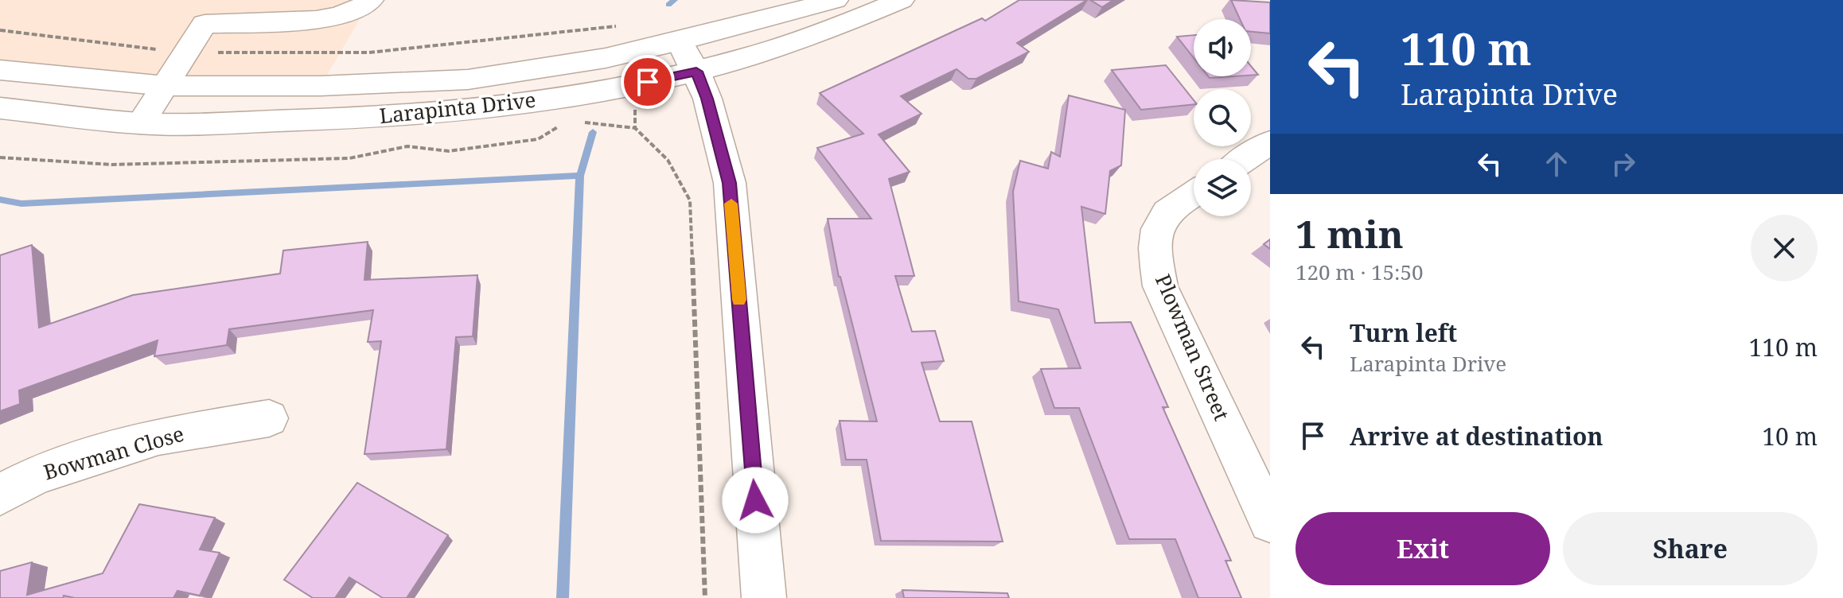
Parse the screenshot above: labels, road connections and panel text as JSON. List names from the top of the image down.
{
  "streets": {
    "main road": ["Larapinta Drive", "Plowman Street", "Bowman Close"]
  },
  "page": {
    "turn": ["110 m", "Larapinta Drive"],
    "heading": ["1 min", "120 m · 15:50"],
    "list": [
      {
        "name": "Turn left",
        "note": "Larapinta Drive",
        "value": "110 m"
      },
      {
        "name": "Arrive at destination",
        "value": "10 m"
      }
    ],
    "buttons": ["Exit", "Share"]
  }
}
